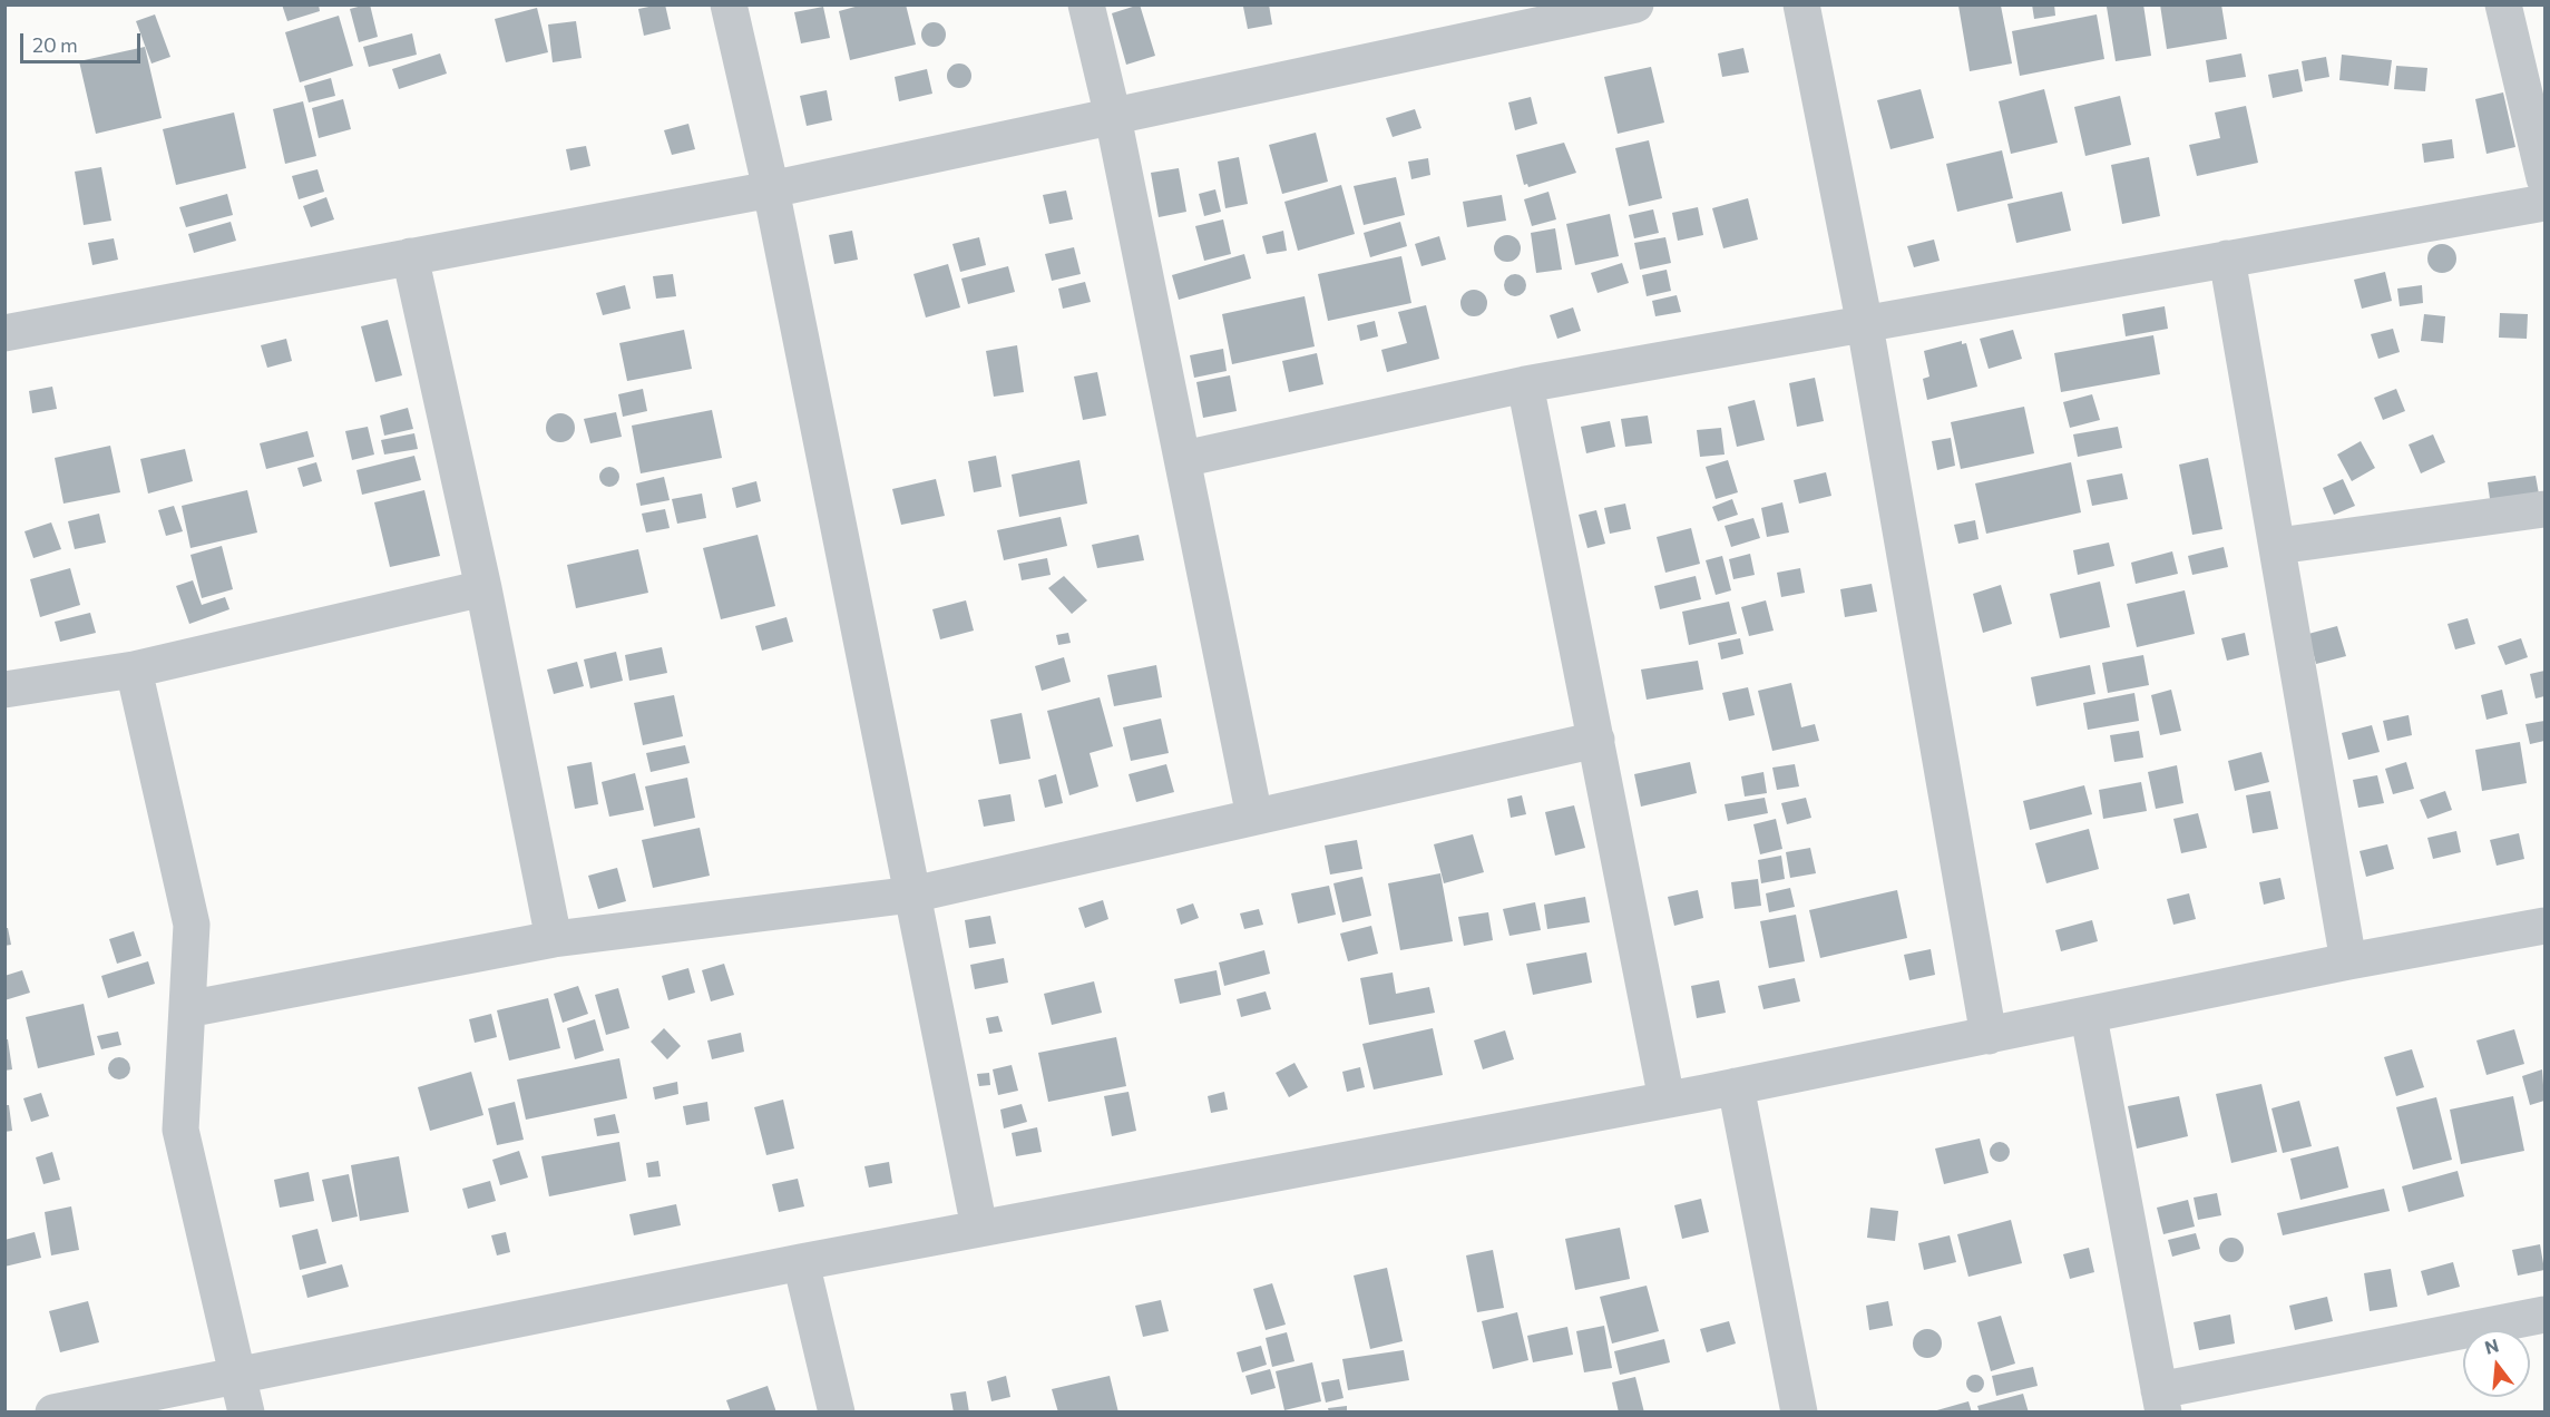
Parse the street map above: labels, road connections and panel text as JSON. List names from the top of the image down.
{
  "scale_bar": "20 m",
  "north": "top"
}
